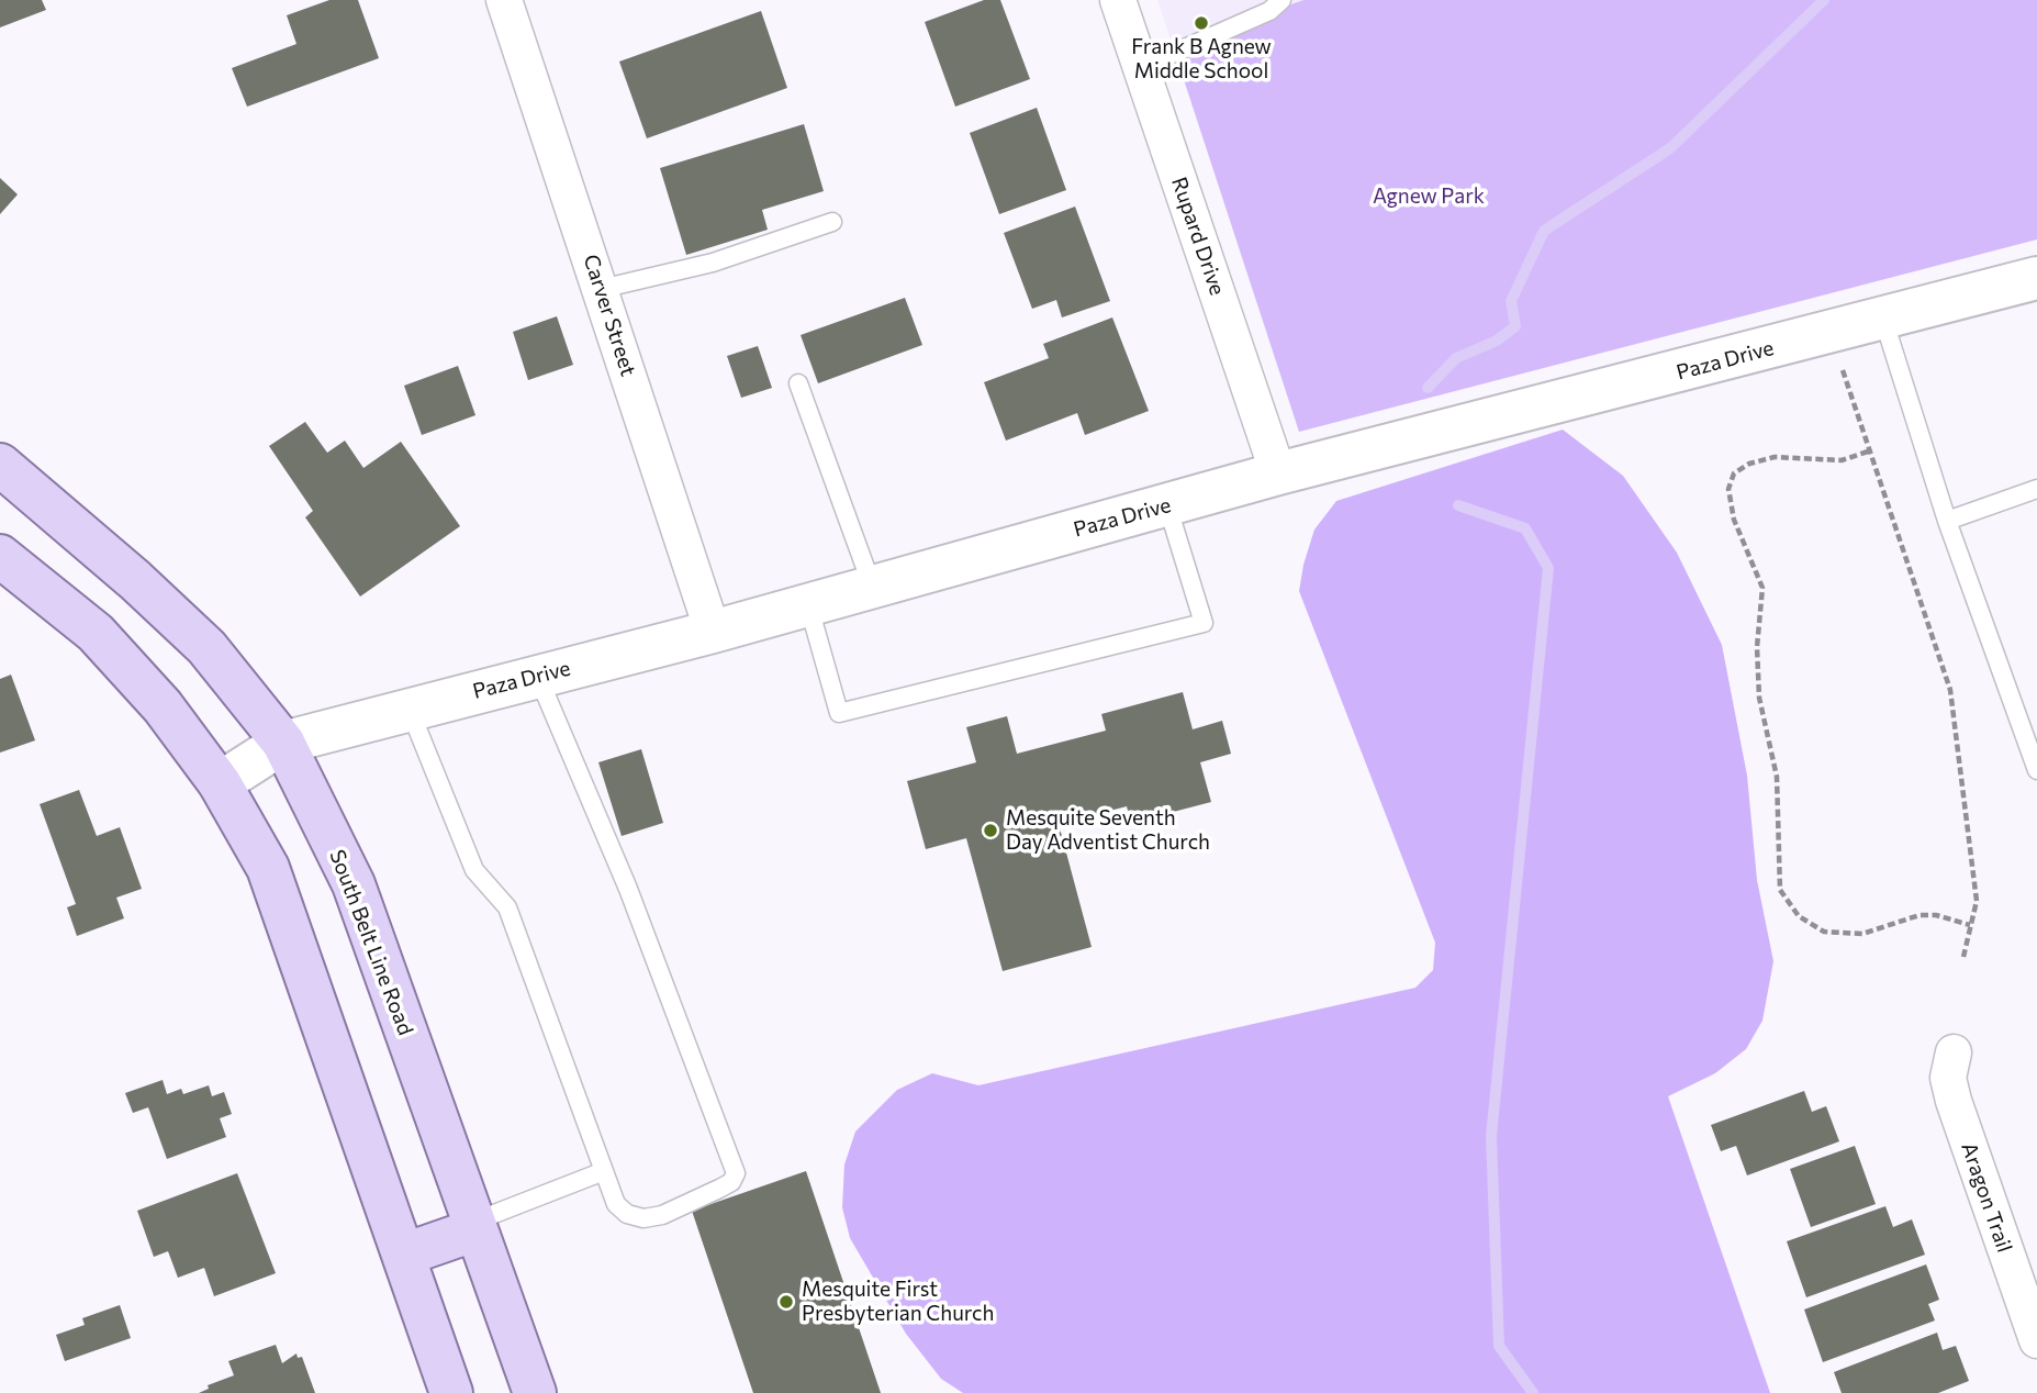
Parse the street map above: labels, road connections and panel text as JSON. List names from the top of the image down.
{
  "streets": {
    "main road": ["South Belt Line Road"],
    "street": [
      "Rupard Drive",
      "Carver Street",
      "Paza Drive",
      "Aragon Trail"
    ]
  },
  "crossings": [
    ["Rupard Drive", "Paza Drive"],
    ["Carver Street", "Paza Drive"],
    ["Paza Drive", "South Belt Line Road"]
  ],
  "parks": ["Agnew Park"],
  "places": ["Frank B Agnew Middle School", "Mesquite Seventh Day Adventist Church", "Mesquite First Presbyterian Church"]
}
